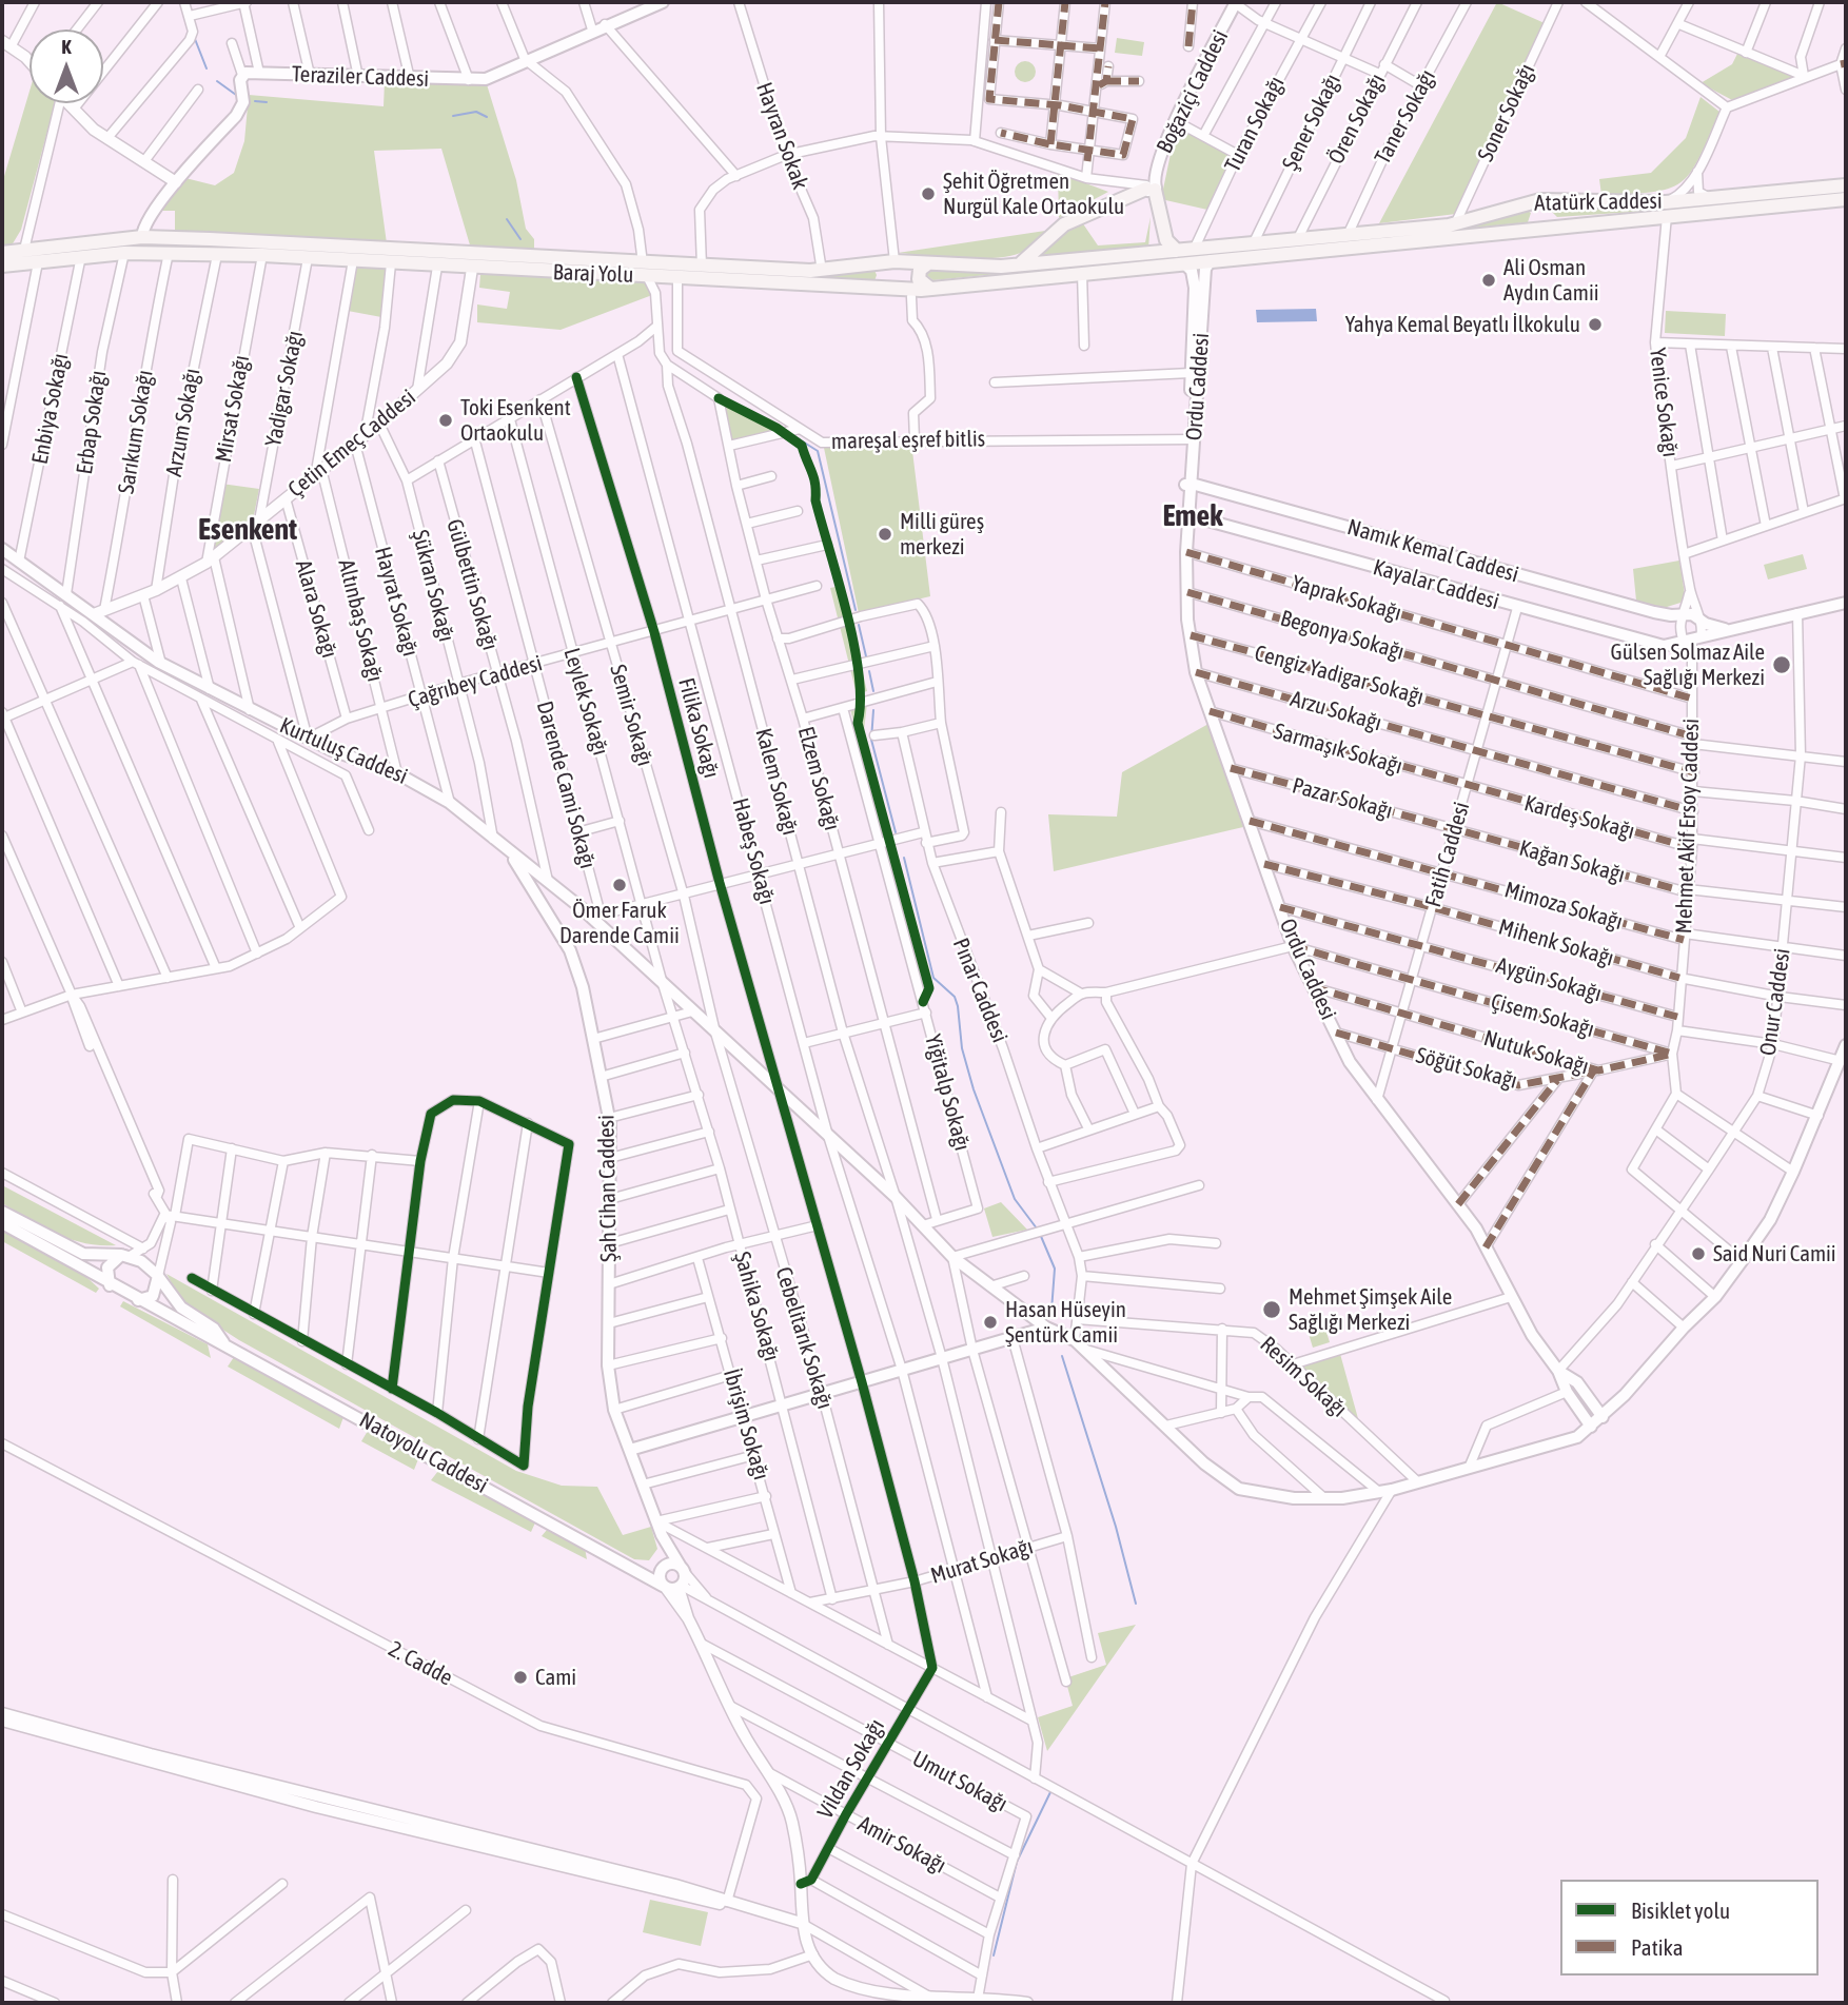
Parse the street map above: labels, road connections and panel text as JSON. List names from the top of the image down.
{
  "streets": {
    "main road": [
      "Teraziler Caddesi",
      "Boğaziçi Caddesi",
      "Atatürk Caddesi",
      "Baraj Yolu",
      "Ordu Caddesi",
      "Namık Kemal Caddesi",
      "Kayalar Caddesi",
      "Kurtuluş Caddesi",
      "Şah Cihan Caddesi",
      "Natoyolu Caddesi"
    ],
    "street": [
      "Soner Sokağı",
      "Taner Sokağı",
      "Ören Sokağı",
      "Şener Sokağı",
      "Turan Sokağı",
      "Hayran Sokak",
      "Yadigar Sokağı",
      "Yenice Sokağı",
      "Enbiya Sokağı",
      "Mirsat Sokağı",
      "Erbap Sokağı",
      "Arzum Sokağı",
      "Sarıkum Sokağı",
      "mareşal eşref bitlis",
      "Çetin Emeç Caddesi",
      "Gülbettin Sokağı",
      "Şükran Sokağı",
      "Yaprak Sokağı",
      "Hayrat Sokağı",
      "Alara Sokağı",
      "Altınbaş Sokağı",
      "Begonya Sokağı",
      "Cengiz Yadigar Sokağı",
      "Çağrıbey Caddesi",
      "Leylek Sokağı",
      "Arzu Sokağı",
      "Semir Sokağı",
      "Filika Sokağı",
      "Sarmaşık Sokağı",
      "Elzem Sokağı",
      "Kalem Sokağı",
      "Darende Cami Sokağı",
      "Pazar Sokağı",
      "Kardeş Sokağı",
      "Mehmet Akif Ersoy Caddesi",
      "Habeş Sokağı",
      "Fatih Caddesi",
      "Kağan Sokağı",
      "Mimoza Sokağı",
      "Mihenk Sokağı",
      "Aygün Sokağı",
      "Pınar Caddesi",
      "Onur Caddesi",
      "Çisem Sokağı",
      "Nutuk Sokağı",
      "Söğüt Sokağı",
      "Yiğitalp Sokağı",
      "Şahika Sokağı",
      "Cebelitarık Sokağı",
      "Resim Sokağı",
      "İbrişim Sokağı",
      "Murat Sokağı",
      "2. Cadde",
      "Vildan Sokağı",
      "Umut Sokağı",
      "Amir Sokağı"
    ]
  },
  "crossings": [
    ["Teraziler Caddesi", "Kalem Sokağı"],
    ["Soner Sokağı", "Atatürk Caddesi"],
    ["Taner Sokağı", "Atatürk Caddesi"],
    ["Ören Sokağı", "Atatürk Caddesi"],
    ["Şener Sokağı", "Atatürk Caddesi"],
    ["Turan Sokağı", "Atatürk Caddesi"],
    ["Hayran Sokak", "Baraj Yolu"],
    ["Atatürk Caddesi", "Baraj Yolu"],
    ["Atatürk Caddesi", "Ordu Caddesi"],
    ["Atatürk Caddesi", "Yenice Sokağı"],
    ["Baraj Yolu", "Ordu Caddesi"],
    ["Baraj Yolu", "Yadigar Sokağı"],
    ["Baraj Yolu", "Enbiya Sokağı"],
    ["Baraj Yolu", "Mirsat Sokağı"],
    ["Baraj Yolu", "Erbap Sokağı"],
    ["Baraj Yolu", "Arzum Sokağı"],
    ["Baraj Yolu", "Sarıkum Sokağı"],
    ["Baraj Yolu", "mareşal eşref bitlis"],
    ["Baraj Yolu", "Çetin Emeç Caddesi"],
    ["Baraj Yolu", "Kalem Sokağı"],
    ["Ordu Caddesi", "mareşal eşref bitlis"],
    ["Ordu Caddesi", "Namık Kemal Caddesi"],
    ["Ordu Caddesi", "Kayalar Caddesi"],
    ["Ordu Caddesi", "Yaprak Sokağı"],
    ["Ordu Caddesi", "Begonya Sokağı"],
    ["Ordu Caddesi", "Cengiz Yadigar Sokağı"],
    ["Ordu Caddesi", "Arzu Sokağı"],
    ["Ordu Caddesi", "Sarmaşık Sokağı"],
    ["Ordu Caddesi", "Pazar Sokağı"],
    ["Ordu Caddesi", "Fatih Caddesi"],
    ["Ordu Caddesi", "Mimoza Sokağı"],
    ["Ordu Caddesi", "Mihenk Sokağı"],
    ["Ordu Caddesi", "Aygün Sokağı"],
    ["Ordu Caddesi", "Onur Caddesi"],
    ["Ordu Caddesi", "Çisem Sokağı"],
    ["Ordu Caddesi", "Nutuk Sokağı"],
    ["Ordu Caddesi", "Söğüt Sokağı"],
    ["Yadigar Sokağı", "Çetin Emeç Caddesi"],
    ["Yenice Sokağı", "Namık Kemal Caddesi"],
    ["Yenice Sokağı", "Kayalar Caddesi"],
    ["Yenice Sokağı", "Mehmet Akif Ersoy Caddesi"],
    ["Enbiya Sokağı", "Kurtuluş Caddesi"],
    ["Mirsat Sokağı", "Çetin Emeç Caddesi"],
    ["Erbap Sokağı", "Kurtuluş Caddesi"],
    ["Arzum Sokağı", "Çetin Emeç Caddesi"],
    ["Sarıkum Sokağı", "Çetin Emeç Caddesi"],
    ["Sarıkum Sokağı", "Kurtuluş Caddesi"],
    ["Çetin Emeç Caddesi", "Şükran Sokağı"],
    ["Çetin Emeç Caddesi", "Hayrat Sokağı"],
    ["Çetin Emeç Caddesi", "Alara Sokağı"],
    ["Çetin Emeç Caddesi", "Altınbaş Sokağı"],
    ["Çetin Emeç Caddesi", "Kurtuluş Caddesi"],
    ["Namık Kemal Caddesi", "Kayalar Caddesi"],
    ["Gülbettin Sokağı", "Çağrıbey Caddesi"],
    ["Gülbettin Sokağı", "Kurtuluş Caddesi"],
    ["Kayalar Caddesi", "Mehmet Akif Ersoy Caddesi"],
    ["Kayalar Caddesi", "Fatih Caddesi"],
    ["Şükran Sokağı", "Çağrıbey Caddesi"],
    ["Şükran Sokağı", "Kurtuluş Caddesi"],
    ["Yaprak Sokağı", "Mehmet Akif Ersoy Caddesi"],
    ["Yaprak Sokağı", "Fatih Caddesi"],
    ["Hayrat Sokağı", "Çağrıbey Caddesi"],
    ["Hayrat Sokağı", "Kurtuluş Caddesi"],
    ["Alara Sokağı", "Çağrıbey Caddesi"],
    ["Altınbaş Sokağı", "Çağrıbey Caddesi"],
    ["Altınbaş Sokağı", "Kurtuluş Caddesi"],
    ["Begonya Sokağı", "Mehmet Akif Ersoy Caddesi"],
    ["Begonya Sokağı", "Fatih Caddesi"],
    ["Begonya Sokağı", "Onur Caddesi"],
    ["Cengiz Yadigar Sokağı", "Mehmet Akif Ersoy Caddesi"],
    ["Cengiz Yadigar Sokağı", "Fatih Caddesi"],
    ["Çağrıbey Caddesi", "Leylek Sokağı"],
    ["Çağrıbey Caddesi", "Semir Sokağı"],
    ["Çağrıbey Caddesi", "Filika Sokağı"],
    ["Çağrıbey Caddesi", "Kurtuluş Caddesi"],
    ["Çağrıbey Caddesi", "Elzem Sokağı"],
    ["Çağrıbey Caddesi", "Kalem Sokağı"],
    ["Çağrıbey Caddesi", "Darende Cami Sokağı"],
    ["Çağrıbey Caddesi", "Habeş Sokağı"],
    ["Leylek Sokağı", "Kurtuluş Caddesi"],
    ["Leylek Sokağı", "Şahika Sokağı"],
    ["Arzu Sokağı", "Mehmet Akif Ersoy Caddesi"],
    ["Arzu Sokağı", "Fatih Caddesi"],
    ["Semir Sokağı", "Kurtuluş Caddesi"],
    ["Semir Sokağı", "Cebelitarık Sokağı"],
    ["Filika Sokağı", "Kurtuluş Caddesi"],
    ["Filika Sokağı", "Murat Sokağı"],
    ["Filika Sokağı", "Vildan Sokağı"],
    ["Sarmaşık Sokağı", "Kardeş Sokağı"],
    ["Sarmaşık Sokağı", "Fatih Caddesi"],
    ["Kurtuluş Caddesi", "Kalem Sokağı"],
    ["Kurtuluş Caddesi", "Darende Cami Sokağı"],
    ["Kurtuluş Caddesi", "Habeş Sokağı"],
    ["Kurtuluş Caddesi", "Pınar Caddesi"],
    ["Kurtuluş Caddesi", "Yiğitalp Sokağı"],
    ["Kurtuluş Caddesi", "Şah Cihan Caddesi"],
    ["Kurtuluş Caddesi", "Cebelitarık Sokağı"],
    ["Kurtuluş Caddesi", "Resim Sokağı"],
    ["Elzem Sokağı", "Kalem Sokağı"],
    ["Elzem Sokağı", "Yiğitalp Sokağı"],
    ["Kalem Sokağı", "Murat Sokağı"],
    ["Pazar Sokağı", "Fatih Caddesi"],
    ["Pazar Sokağı", "Kağan Sokağı"],
    ["Kardeş Sokağı", "Mehmet Akif Ersoy Caddesi"],
    ["Kardeş Sokağı", "Fatih Caddesi"],
    ["Kardeş Sokağı", "Onur Caddesi"],
    ["Mehmet Akif Ersoy Caddesi", "Kağan Sokağı"],
    ["Mehmet Akif Ersoy Caddesi", "Mimoza Sokağı"],
    ["Mehmet Akif Ersoy Caddesi", "Mihenk Sokağı"],
    ["Mehmet Akif Ersoy Caddesi", "Aygün Sokağı"],
    ["Mehmet Akif Ersoy Caddesi", "Çisem Sokağı"],
    ["Mehmet Akif Ersoy Caddesi", "Nutuk Sokağı"],
    ["Habeş Sokağı", "Murat Sokağı"],
    ["Fatih Caddesi", "Kağan Sokağı"],
    ["Fatih Caddesi", "Mimoza Sokağı"],
    ["Fatih Caddesi", "Mihenk Sokağı"],
    ["Fatih Caddesi", "Aygün Sokağı"],
    ["Fatih Caddesi", "Çisem Sokağı"],
    ["Fatih Caddesi", "Nutuk Sokağı"],
    ["Fatih Caddesi", "Söğüt Sokağı"],
    ["Kağan Sokağı", "Onur Caddesi"],
    ["Mimoza Sokağı", "Onur Caddesi"],
    ["Mihenk Sokağı", "Onur Caddesi"],
    ["Pınar Caddesi", "Resim Sokağı"],
    ["Çisem Sokağı", "Nutuk Sokağı"],
    ["Nutuk Sokağı", "Söğüt Sokağı"],
    ["Şahika Sokağı", "Murat Sokağı"],
    ["Cebelitarık Sokağı", "Murat Sokağı"],
    ["Vildan Sokağı", "Umut Sokağı"],
    ["Vildan Sokağı", "Amir Sokağı"]
  ],
  "districts": ["Emek", "Esenkent"],
  "places": [
    "Şehit Öğretmen Nurgül Kale Ortaokulu",
    "Ali Osman Aydın Camii",
    "Yahya Kemal Beyatlı İlkokulu",
    "Toki Esenkent Ortaokulu",
    "Milli güreş merkezi",
    "Gülsen Solmaz Aile Sağlığı Merkezi",
    "Ömer Faruk Darende Camii",
    "Said Nuri Camii",
    "Mehmet Şimşek Aile Sağlığı Merkezi",
    "Hasan Hüseyin Şentürk Camii",
    "Cami"
  ],
  "legend": ["Bisiklet yolu", "Patika"],
  "north": "top"
}
